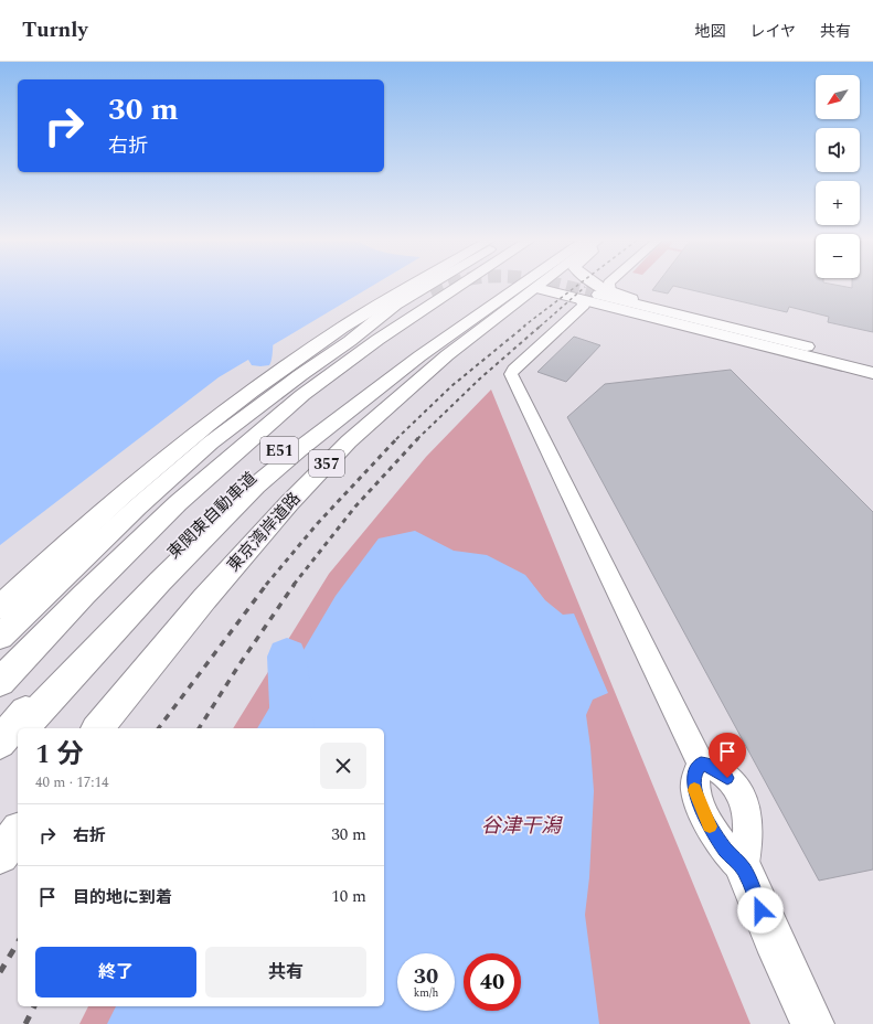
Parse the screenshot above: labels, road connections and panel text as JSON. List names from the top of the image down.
{
  "streets": {
    "main road": [
      "E51",
      "357",
      "東関東自動車道",
      "東京湾岸道路"
    ]
  },
  "parks": ["谷津干潟"],
  "north": "bottom left",
  "page": {
    "header": "Turnly",
    "nav": ["地図", "レイヤ", "共有"],
    "map_buttons": ["+", "−"],
    "turn": ["30 m", "右折"],
    "heading": ["1 分", "40 m · 17:14"],
    "list": [
      {
        "name": "右折",
        "value": "30 m"
      },
      {
        "name": "目的地に到着",
        "value": "10 m"
      }
    ],
    "buttons": ["終了", "共有"],
    "speed": "30 km/h",
    "limit": "40"
  }
}
